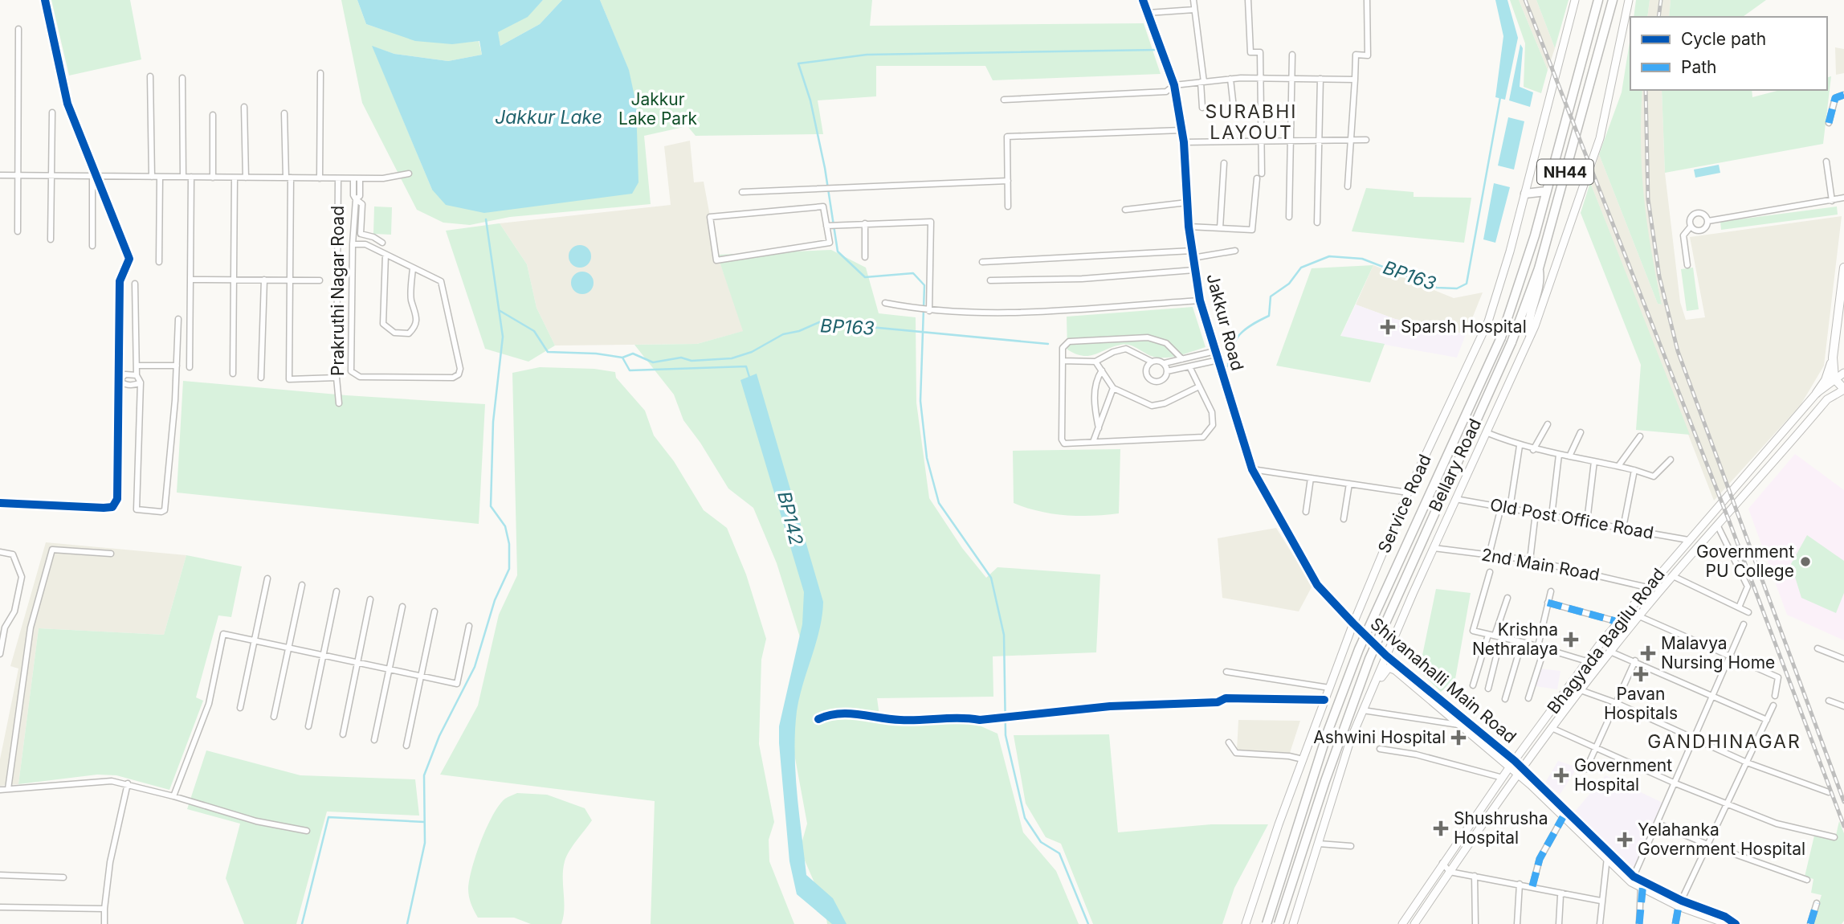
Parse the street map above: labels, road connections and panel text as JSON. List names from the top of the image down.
{
  "streets": {
    "highway": ["NH44", "Bellary Road"],
    "main road": [
      "Jakkur Road",
      "Service Road",
      "Bhagyada Bagilu Road",
      "Shivanahalli Main Road"
    ],
    "street": ["Prakruthi Nagar Road", "Old Post Office Road", "2nd Main Road"]
  },
  "crossings": [
    ["Jakkur Road", "Service Road"],
    ["Jakkur Road", "Shivanahalli Main Road"],
    ["Service Road", "Shivanahalli Main Road"],
    ["Old Post Office Road", "Bhagyada Bagilu Road"],
    ["2nd Main Road", "Bhagyada Bagilu Road"],
    ["Bhagyada Bagilu Road", "Shivanahalli Main Road"]
  ],
  "districts": ["SURABHI LAYOUT", "GANDHINAGAR"],
  "water": ["Jakkur Lake", "BP163", "BP142"],
  "parks": ["Jakkur Lake Park"],
  "places": {
    "health": [
      "Sparsh Hospital",
      "Krishna Nethralaya",
      "Malavya Nursing Home",
      "Pavan Hospitals",
      "Ashwini Hospital",
      "Government Hospital",
      "Shushrusha Hospital",
      "Yelahanka Government Hospital"
    ],
    "other": ["Government PU College"]
  },
  "legend": ["Cycle path", "Path"]
}
